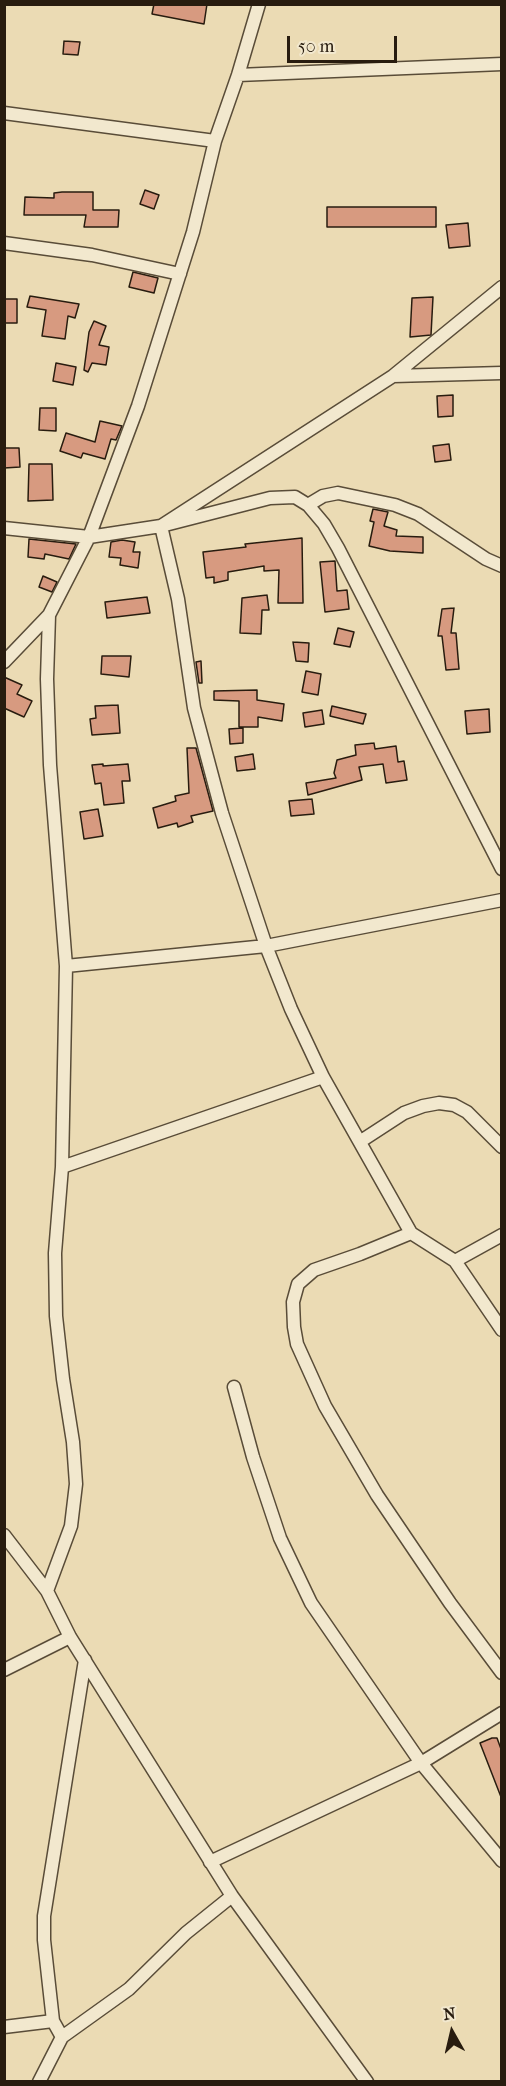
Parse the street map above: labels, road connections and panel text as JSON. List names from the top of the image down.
{
  "scale_bar": "50 m",
  "north": "top"
}
